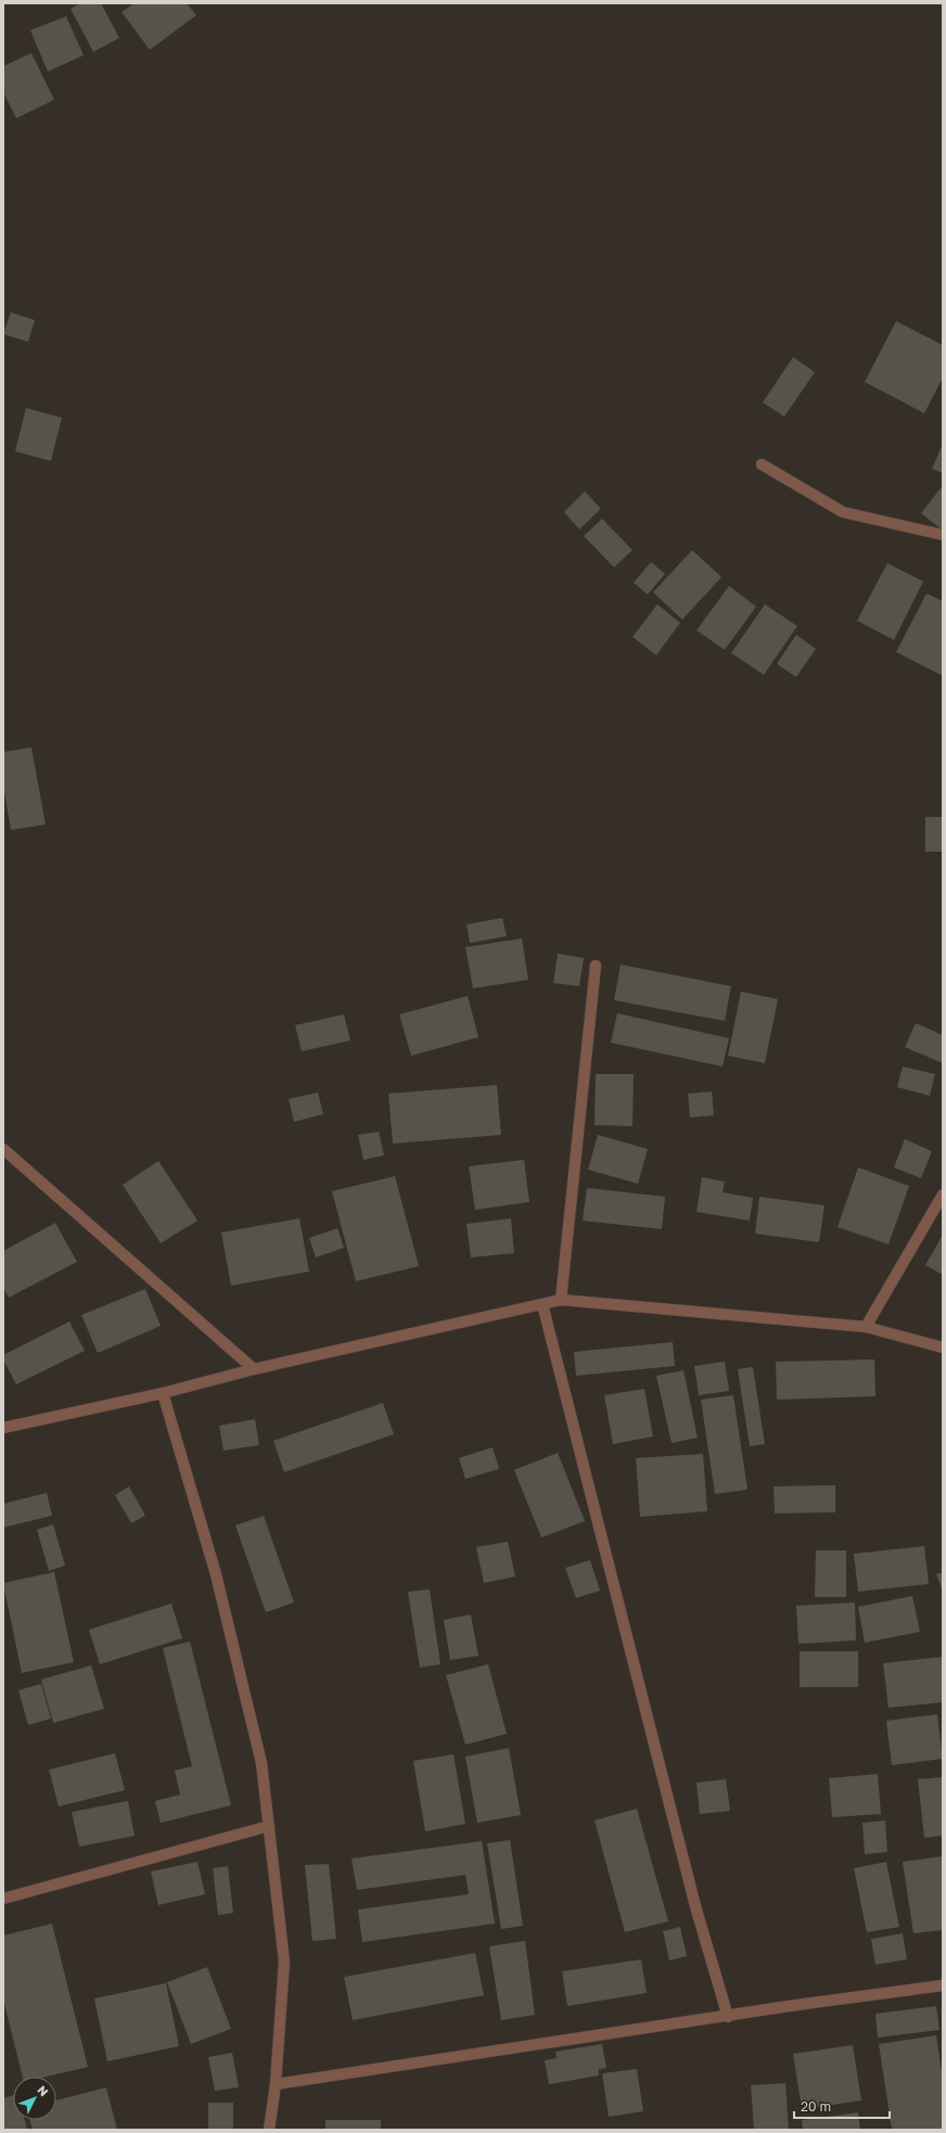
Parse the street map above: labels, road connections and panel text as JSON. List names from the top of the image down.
{
  "scale_bar": "20 m",
  "north": "top right"
}
